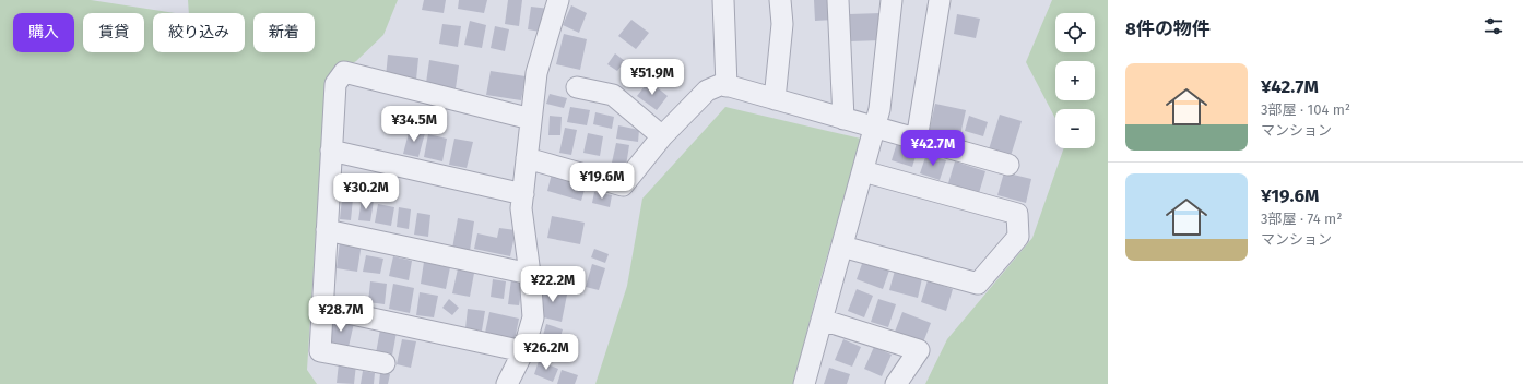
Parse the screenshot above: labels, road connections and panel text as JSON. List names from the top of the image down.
{
  "page": {
    "heading": "8件の物件",
    "map_buttons": ["+", "−"],
    "chip": [
      "購入",
      "賃貸",
      "絞り込み",
      "新着"
    ],
    "list": [
      {
        "name": "¥42.7M",
        "note": "3部屋 · 104 m² · マンション"
      },
      {
        "name": "¥19.6M",
        "note": "3部屋 · 74 m² · マンション"
      }
    ],
    "price": [
      "¥51.9M",
      "¥34.5M",
      "¥42.7M",
      "¥19.6M",
      "¥30.2M",
      "¥22.2M",
      "¥28.7M",
      "¥26.2M"
    ]
  }
}
